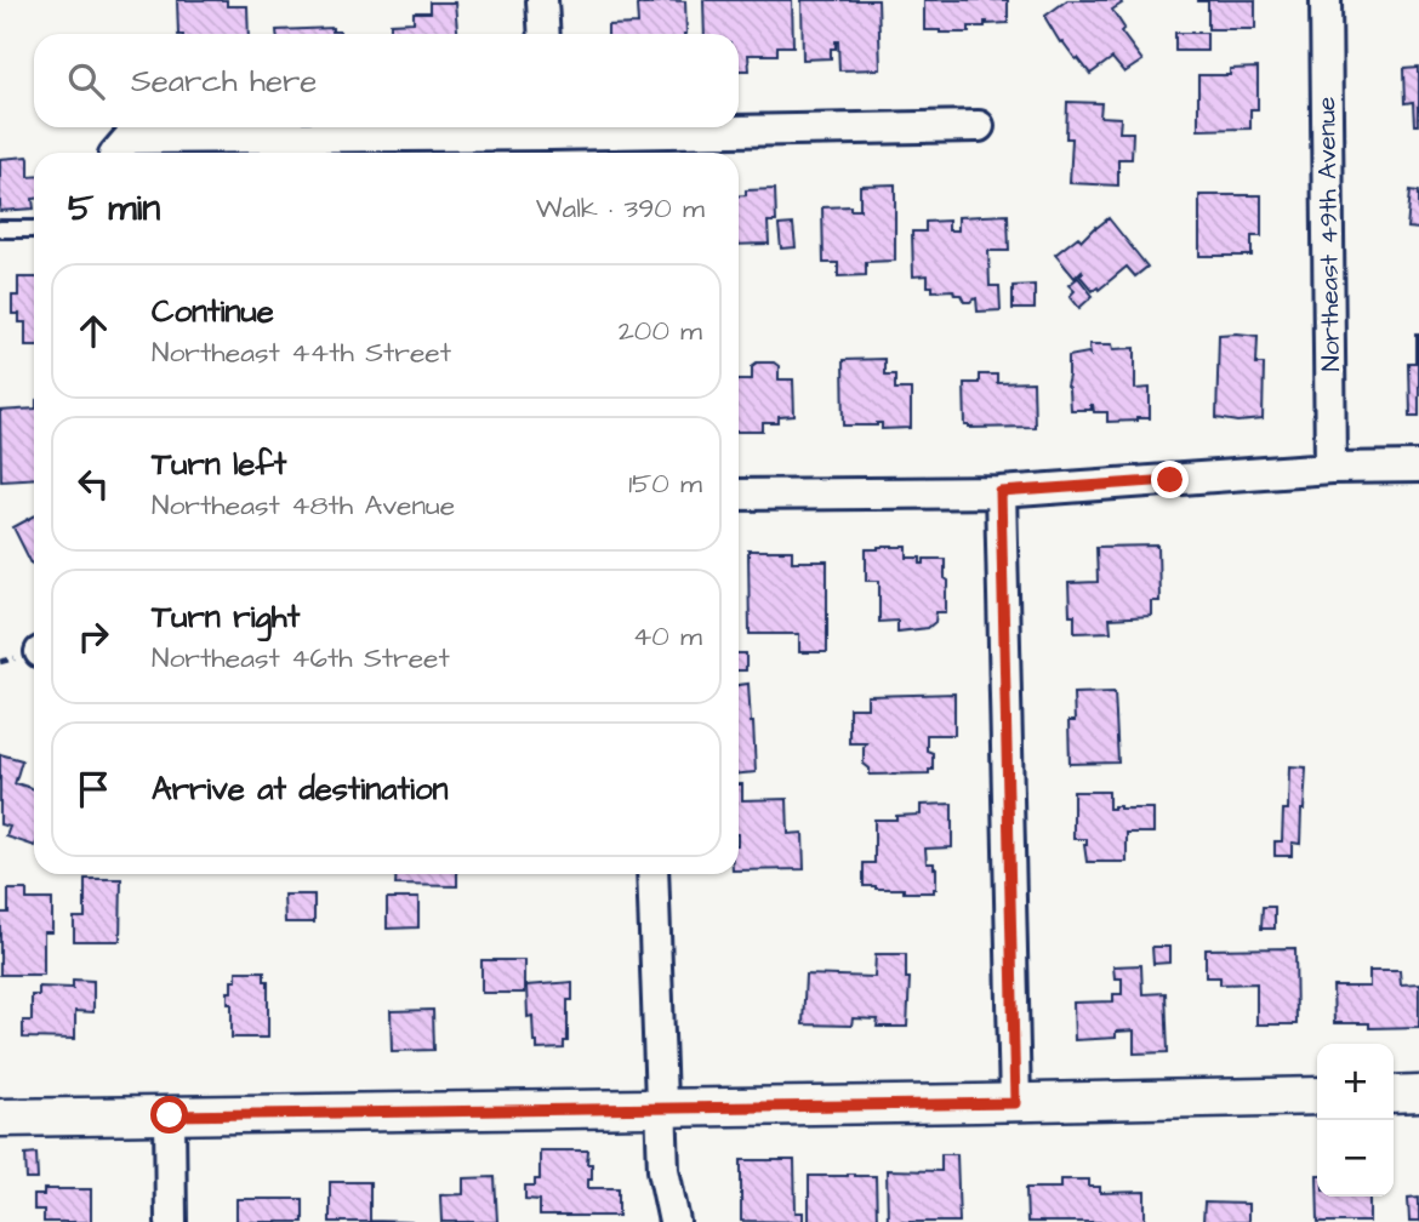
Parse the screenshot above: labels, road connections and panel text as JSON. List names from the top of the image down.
{
  "streets": {
    "street": ["Northeast 49th Avenue"]
  },
  "page": {
    "search": "Search here",
    "heading": ["5 min", "Walk · 390 m"],
    "list": [
      ["Continue", "Northeast 44th Street", "200 m"],
      ["Turn left", "Northeast 48th Avenue", "150 m"],
      ["Turn right", "Northeast 46th Street", "40 m"],
      "Arrive at destination"
    ],
    "map_buttons": ["+", "−"]
  }
}
